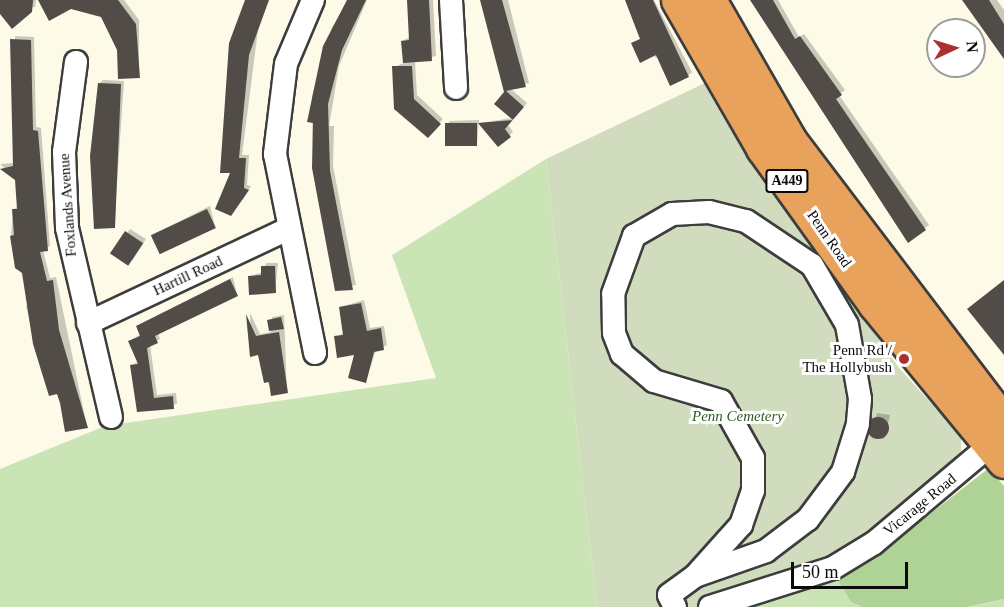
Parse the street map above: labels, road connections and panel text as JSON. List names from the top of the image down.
{
  "streets": {
    "highway": ["A449", "Penn Road"],
    "street": ["Foxlands Avenue", "Hartill Road", "Vicarage Road"]
  },
  "crossings": [
    ["Foxlands Avenue", "Hartill Road"],
    ["Penn Road", "Vicarage Road"]
  ],
  "parks": ["Penn Cemetery"],
  "places": ["Penn Rd / The Hollybush"],
  "scale_bar": "50 m",
  "north": "right"
}
